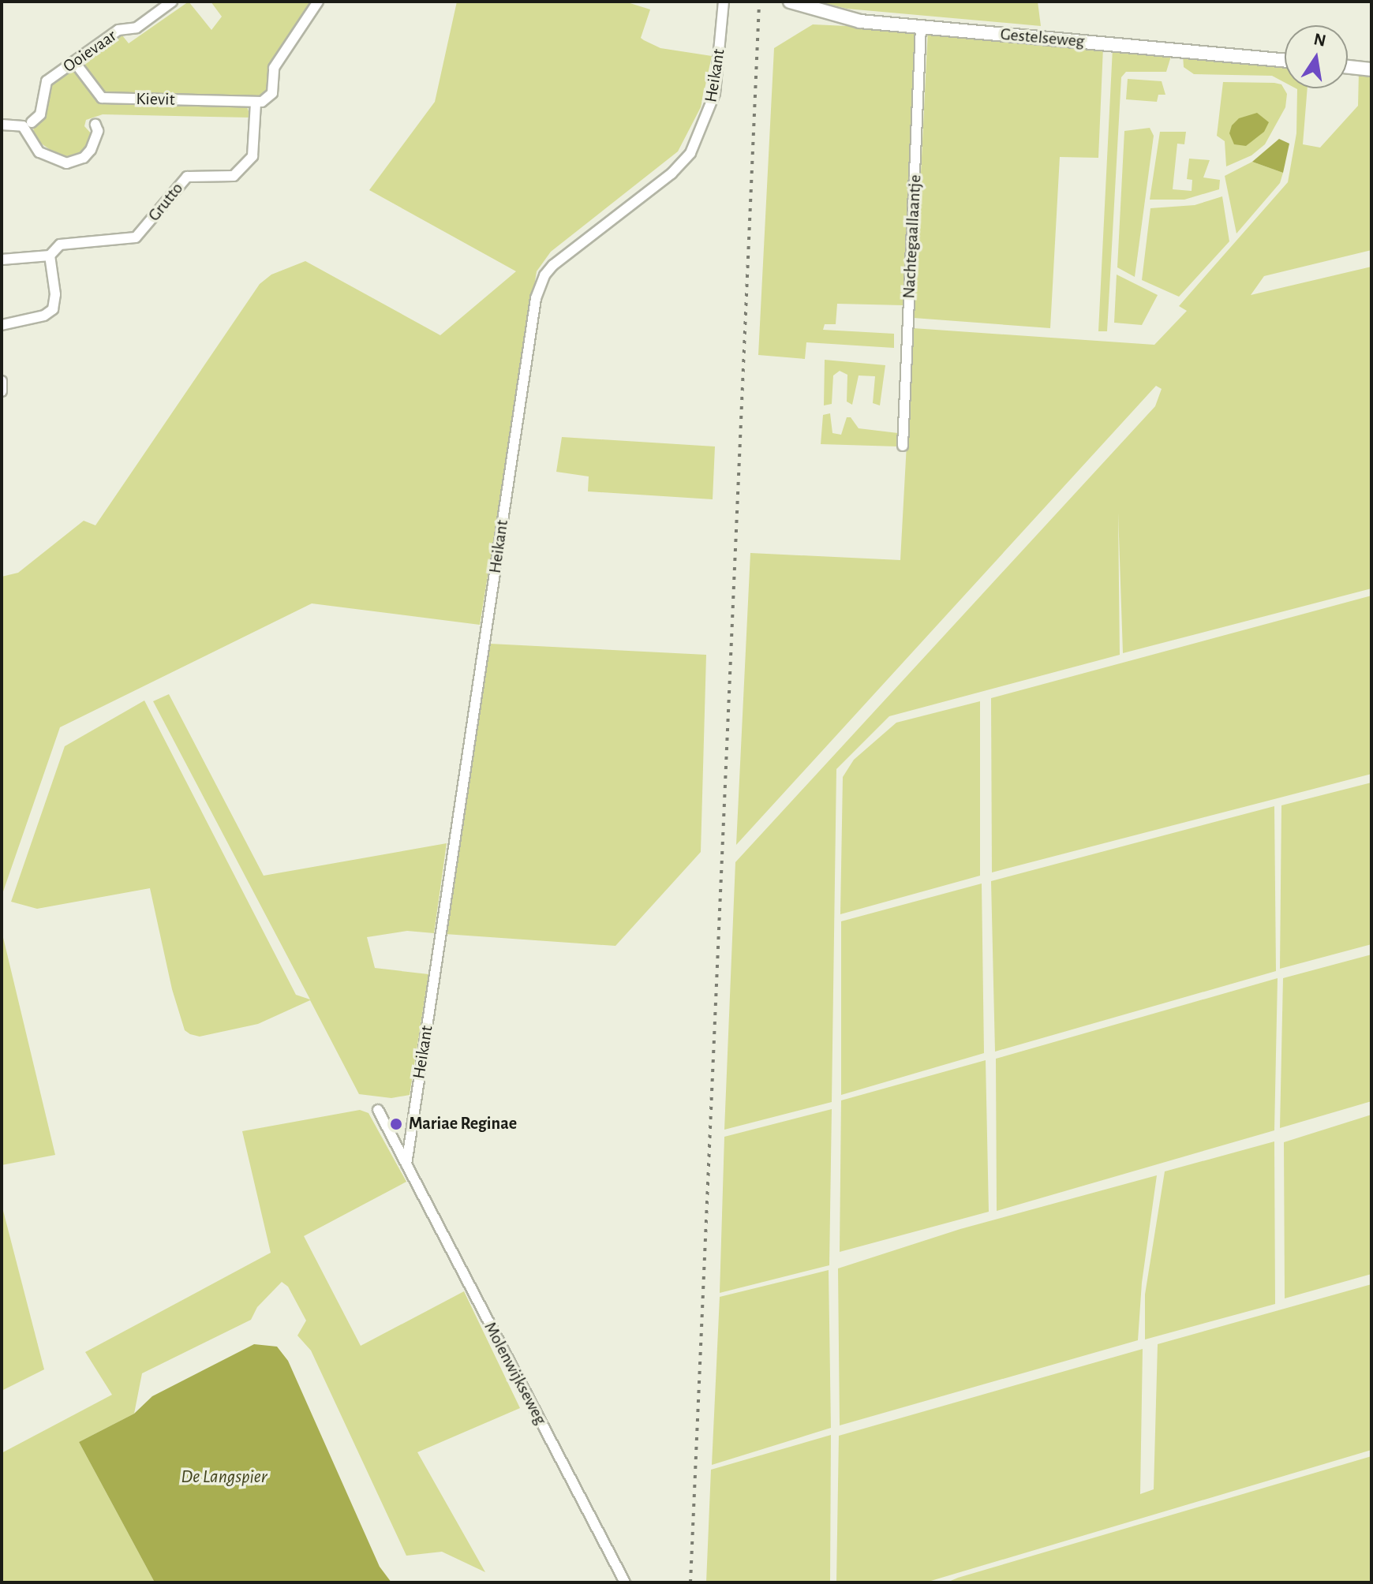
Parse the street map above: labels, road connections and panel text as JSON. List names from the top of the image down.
{
  "streets": {
    "street": [
      "Gestelseweg",
      "Ooievaar",
      "Heikant",
      "Kievit",
      "Grutto",
      "Nachtegaallaantje",
      "Molenwijkseweg"
    ]
  },
  "crossings": [
    ["Gestelseweg", "Nachtegaallaantje"],
    ["Ooievaar", "Kievit"],
    ["Heikant", "Molenwijkseweg"],
    ["Kievit", "Grutto"]
  ],
  "water": ["De Langspier"],
  "places": ["Mariae Reginae"],
  "north": "top"
}
